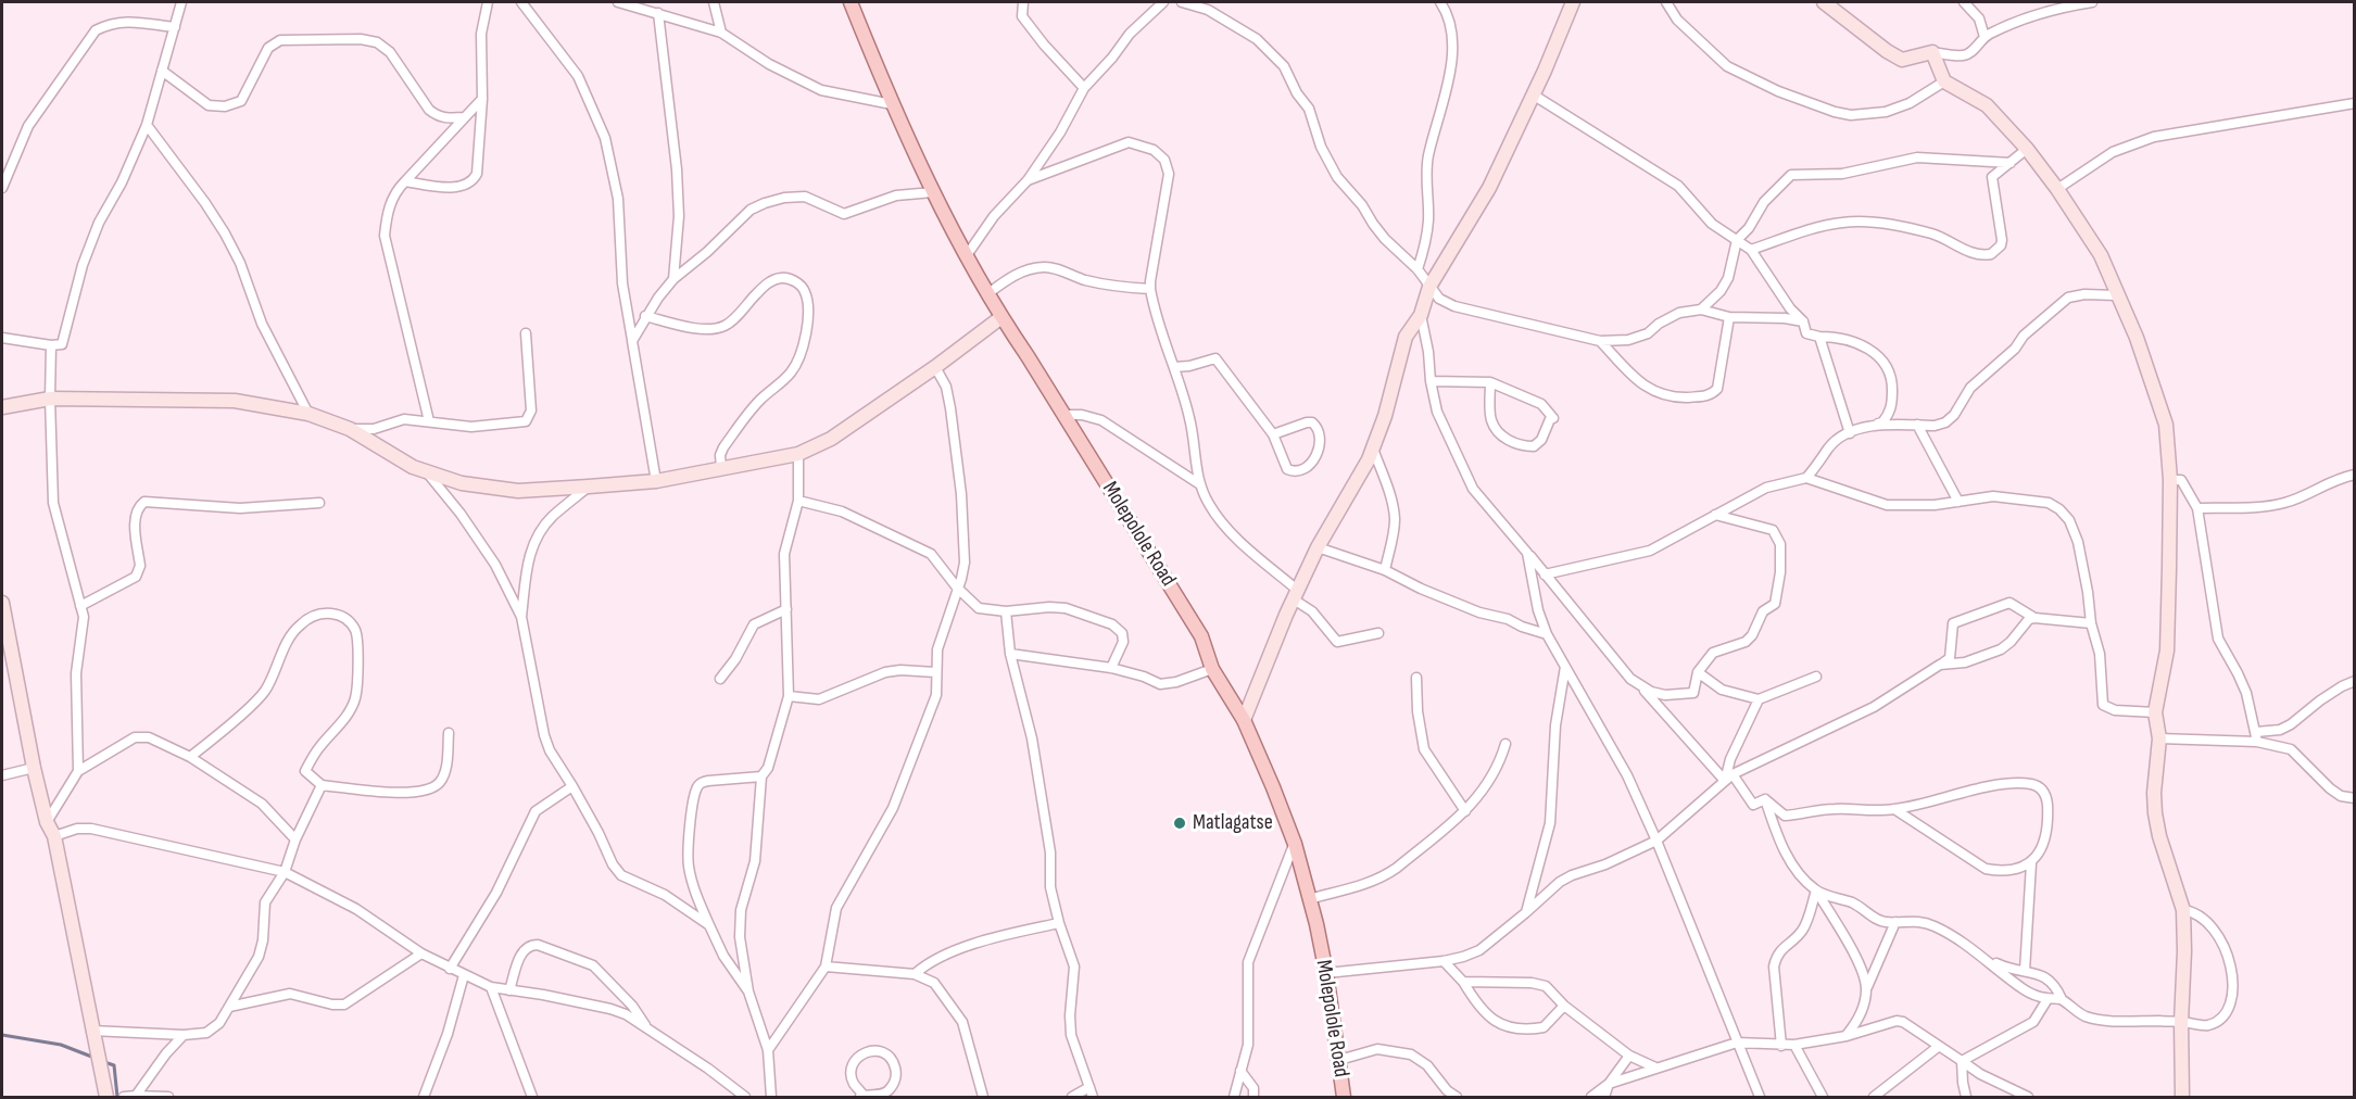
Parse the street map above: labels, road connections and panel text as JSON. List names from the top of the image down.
{
  "streets": {
    "main road": ["Molepolole Road"]
  },
  "places": ["Matlagatse"]
}
